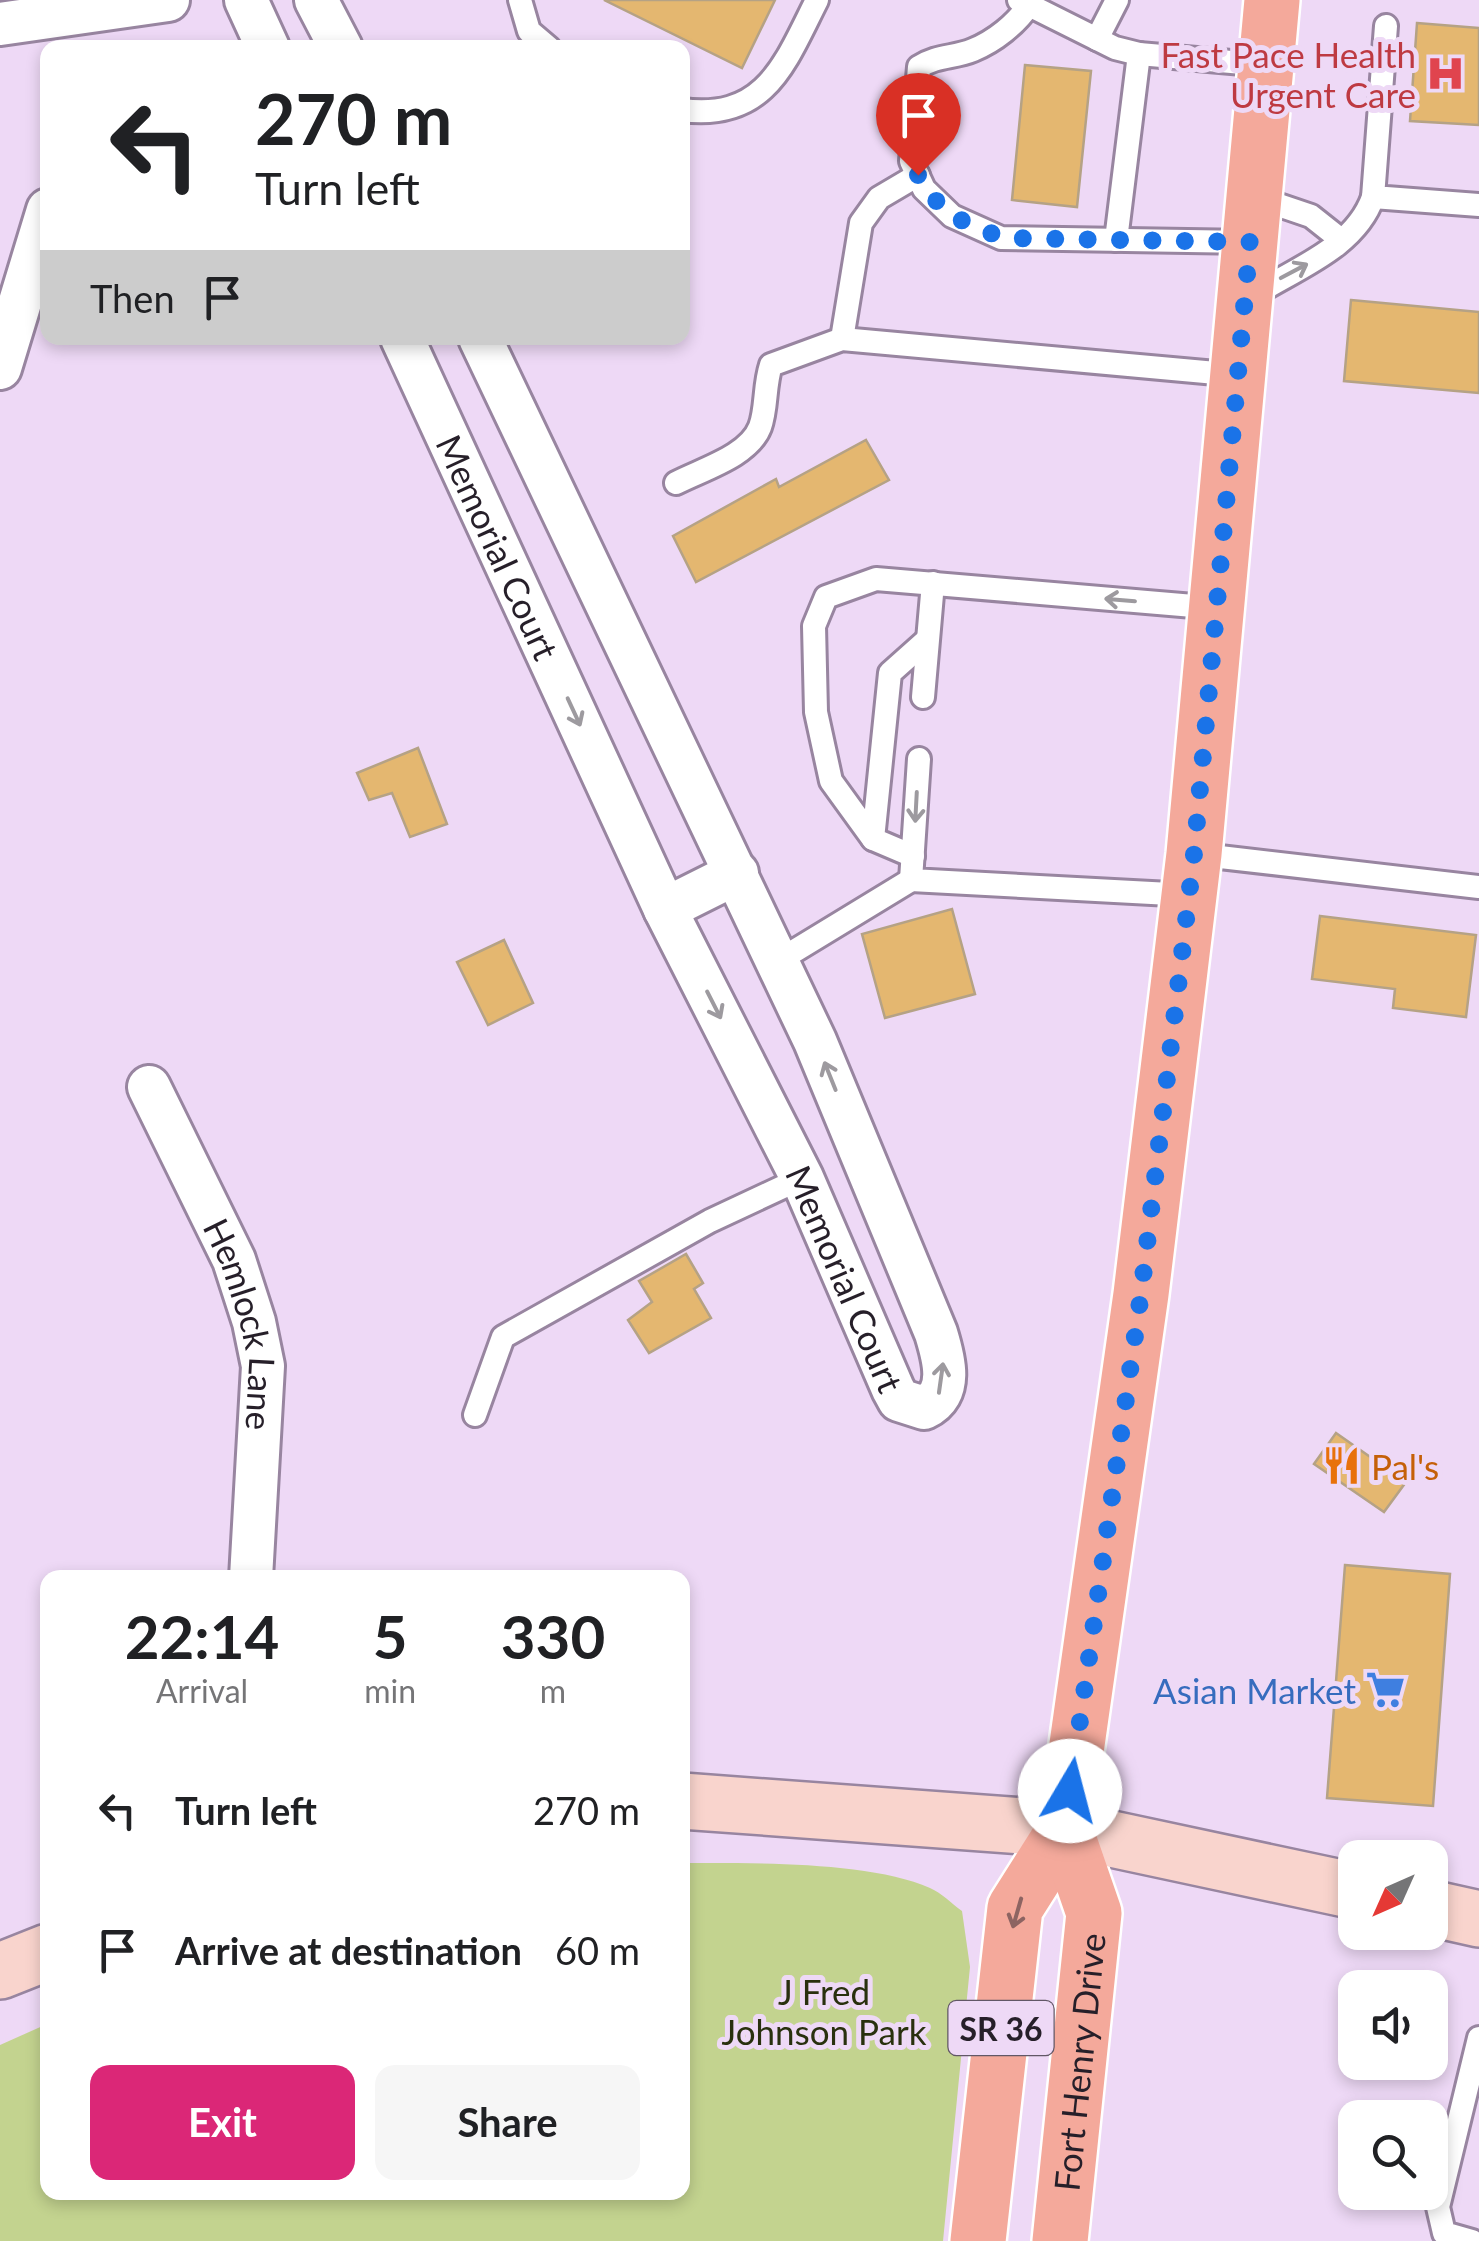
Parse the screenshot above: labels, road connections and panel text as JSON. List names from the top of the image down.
{
  "streets": {
    "main road": ["SR 36", "Fort Henry Drive"],
    "street": ["Memorial Court", "Hemlock Lane"]
  },
  "parks": ["J Fred Johnson Park"],
  "places": {
    "hospital": ["Fast Pace Health Urgent Care"],
    "restaurant": ["Pal's"],
    "supermarket": ["Asian Market"]
  },
  "north": "bottom left",
  "page": {
    "turn": ["270 m", "Turn left"],
    "then": "Then",
    "eta": [
      "22:14",
      "Arrival",
      "5",
      "min",
      "330",
      "m"
    ],
    "list": [
      {
        "name": "Turn left",
        "value": "270 m"
      },
      {
        "name": "Arrive at destination",
        "value": "60 m"
      }
    ],
    "buttons": ["Exit", "Share"]
  }
}
